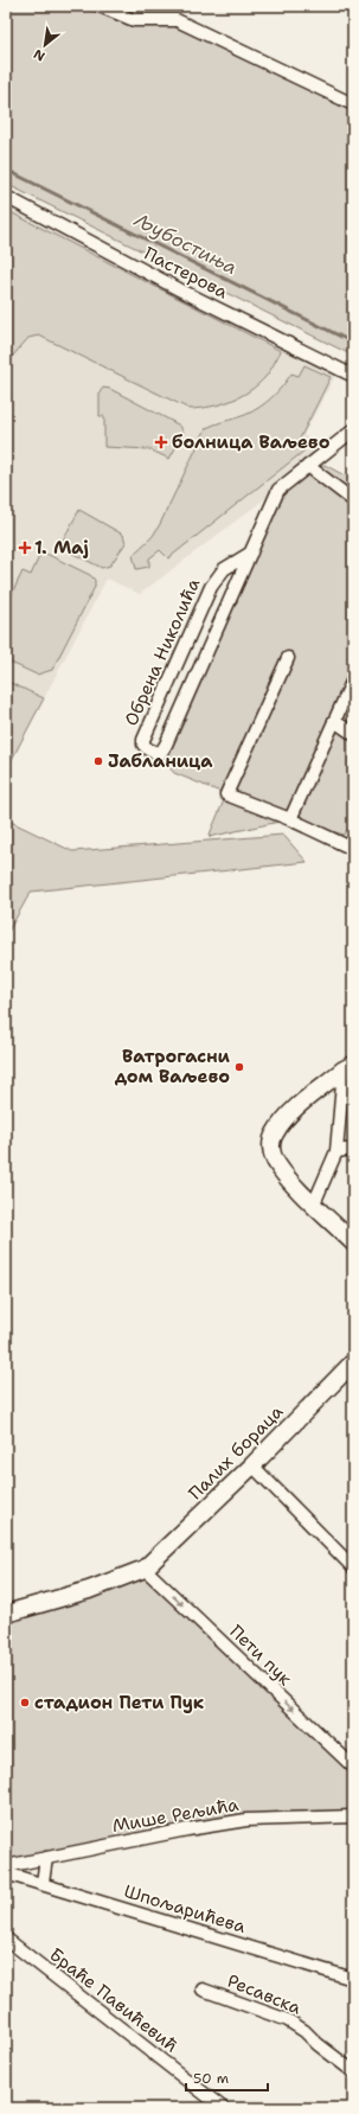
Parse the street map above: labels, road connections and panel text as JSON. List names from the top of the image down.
{
  "streets": {
    "street": [
      "Пастерова",
      "Обрена Николића",
      "Палих бораца",
      "Пети пук",
      "Мише Рељића",
      "Шпољарићева",
      "Ресавска",
      "Браће Павићевић"
    ]
  },
  "crossings": [
    ["Палих бораца", "Пети пук"]
  ],
  "one_way": ["Пети пук"],
  "water": ["Љубостиња"],
  "places": {
    "health": ["болница Ваљево", "1. Мај"],
    "other": ["Јабланица", "Ватрогасни дом Ваљево", "стадион Пети Пук"]
  },
  "scale_bar": "50 m",
  "north": "bottom left"
}
